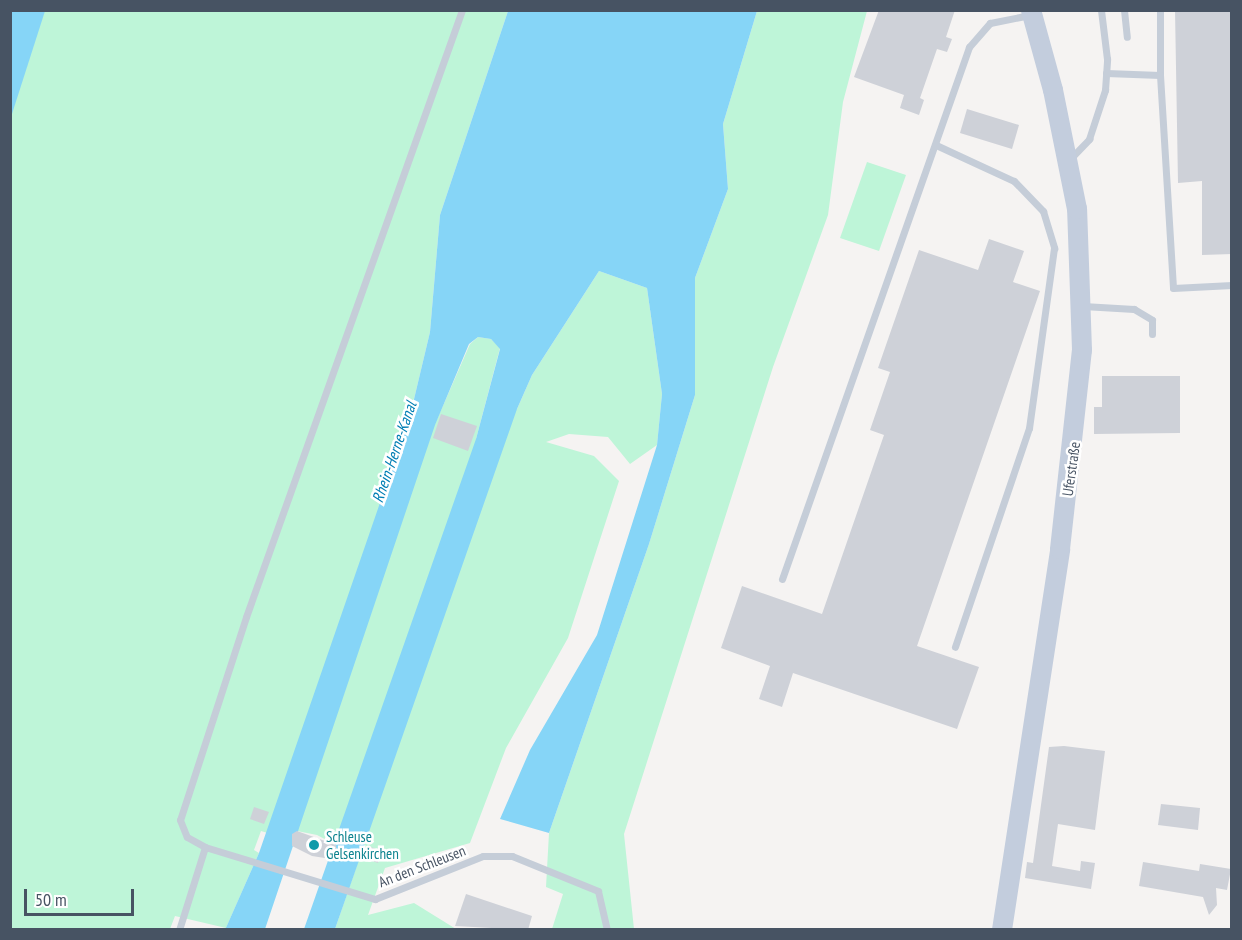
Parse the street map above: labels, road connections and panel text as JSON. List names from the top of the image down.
{
  "streets": {
    "main road": ["Uferstraße"],
    "lane": ["An den Schleusen"]
  },
  "water": ["Rhein-Herne-Kanal"],
  "places": ["Schleuse Gelsenkirchen"],
  "scale_bar": "50 m"
}
